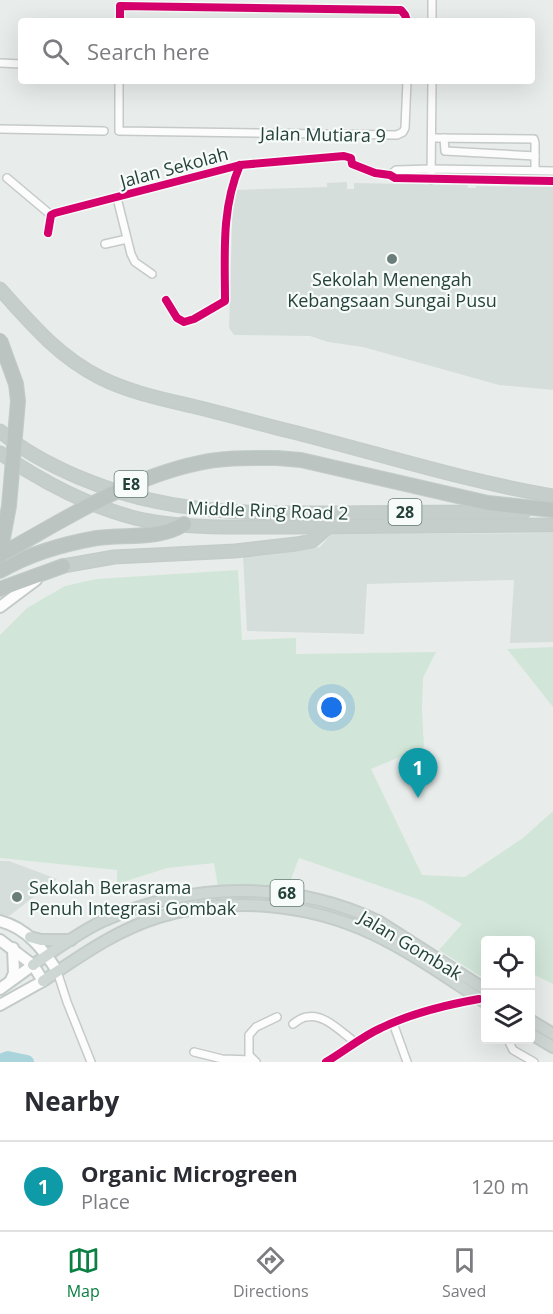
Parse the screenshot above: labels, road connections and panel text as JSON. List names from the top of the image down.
{
  "streets": {
    "highway": ["E8", "Middle Ring Road 2", "28"],
    "main road": ["68", "Jalan Gombak"],
    "street": ["Jalan Mutiara 9", "Jalan Sekolah"]
  },
  "crossings": [
    ["E8", "Middle Ring Road 2"]
  ],
  "places": ["Sekolah Menengah Kebangsaan Sungai Pusu", "Sekolah Berasrama Penuh Integrasi Gombak"],
  "page": {
    "search": "Search here",
    "pins": "1",
    "heading": "Nearby",
    "list": [
      {
        "mark": "1",
        "name": "Organic Microgreen",
        "note": "Place",
        "value": "120 m"
      }
    ],
    "nav": ["Map", "Directions", "Saved"]
  }
}
